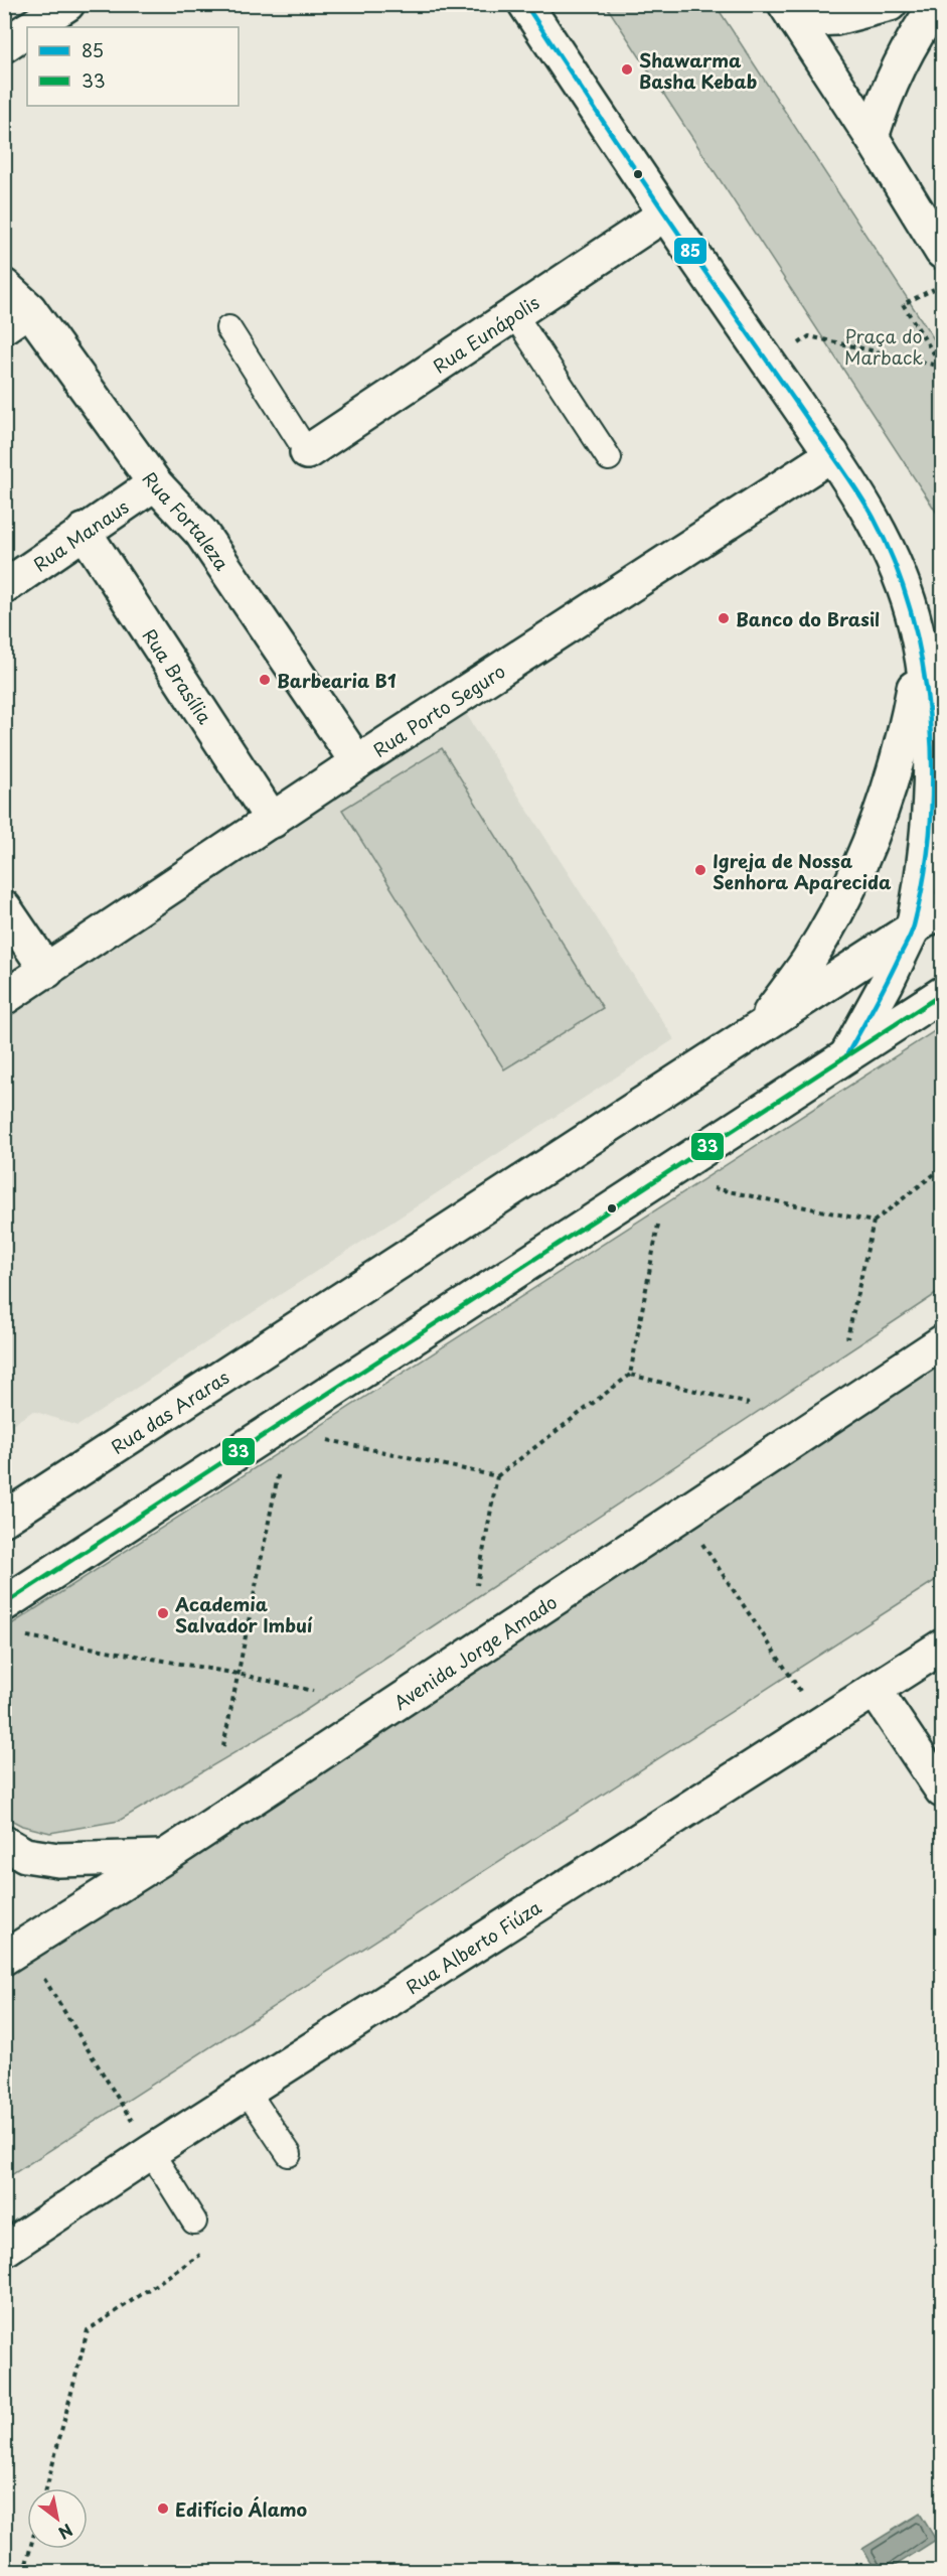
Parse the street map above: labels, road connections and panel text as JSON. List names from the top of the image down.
{
  "streets": {
    "street": [
      "Rua Eunápolis",
      "Rua Fortaleza",
      "Rua Manaus",
      "Rua Brasília",
      "Rua Porto Seguro",
      "Rua das Araras",
      "Avenida Jorge Amado",
      "Rua Alberto Fiúza"
    ]
  },
  "crossings": [
    ["Rua Fortaleza", "Rua Manaus"],
    ["Rua Fortaleza", "Rua Porto Seguro"],
    ["Rua Manaus", "Rua Brasília"],
    ["Rua Brasília", "Rua Porto Seguro"]
  ],
  "parks": ["Praça do Marback"],
  "places": [
    "Shawarma Basha Kebab",
    "Banco do Brasil",
    "Barbearia B1",
    "Igreja de Nossa Senhora Aparecida",
    "Academia Salvador Imbuí",
    "Edifício Álamo"
  ],
  "lines": ["transit line 85", "transit line 33"],
  "legend": ["85", "33"],
  "north": "bottom right"
}
